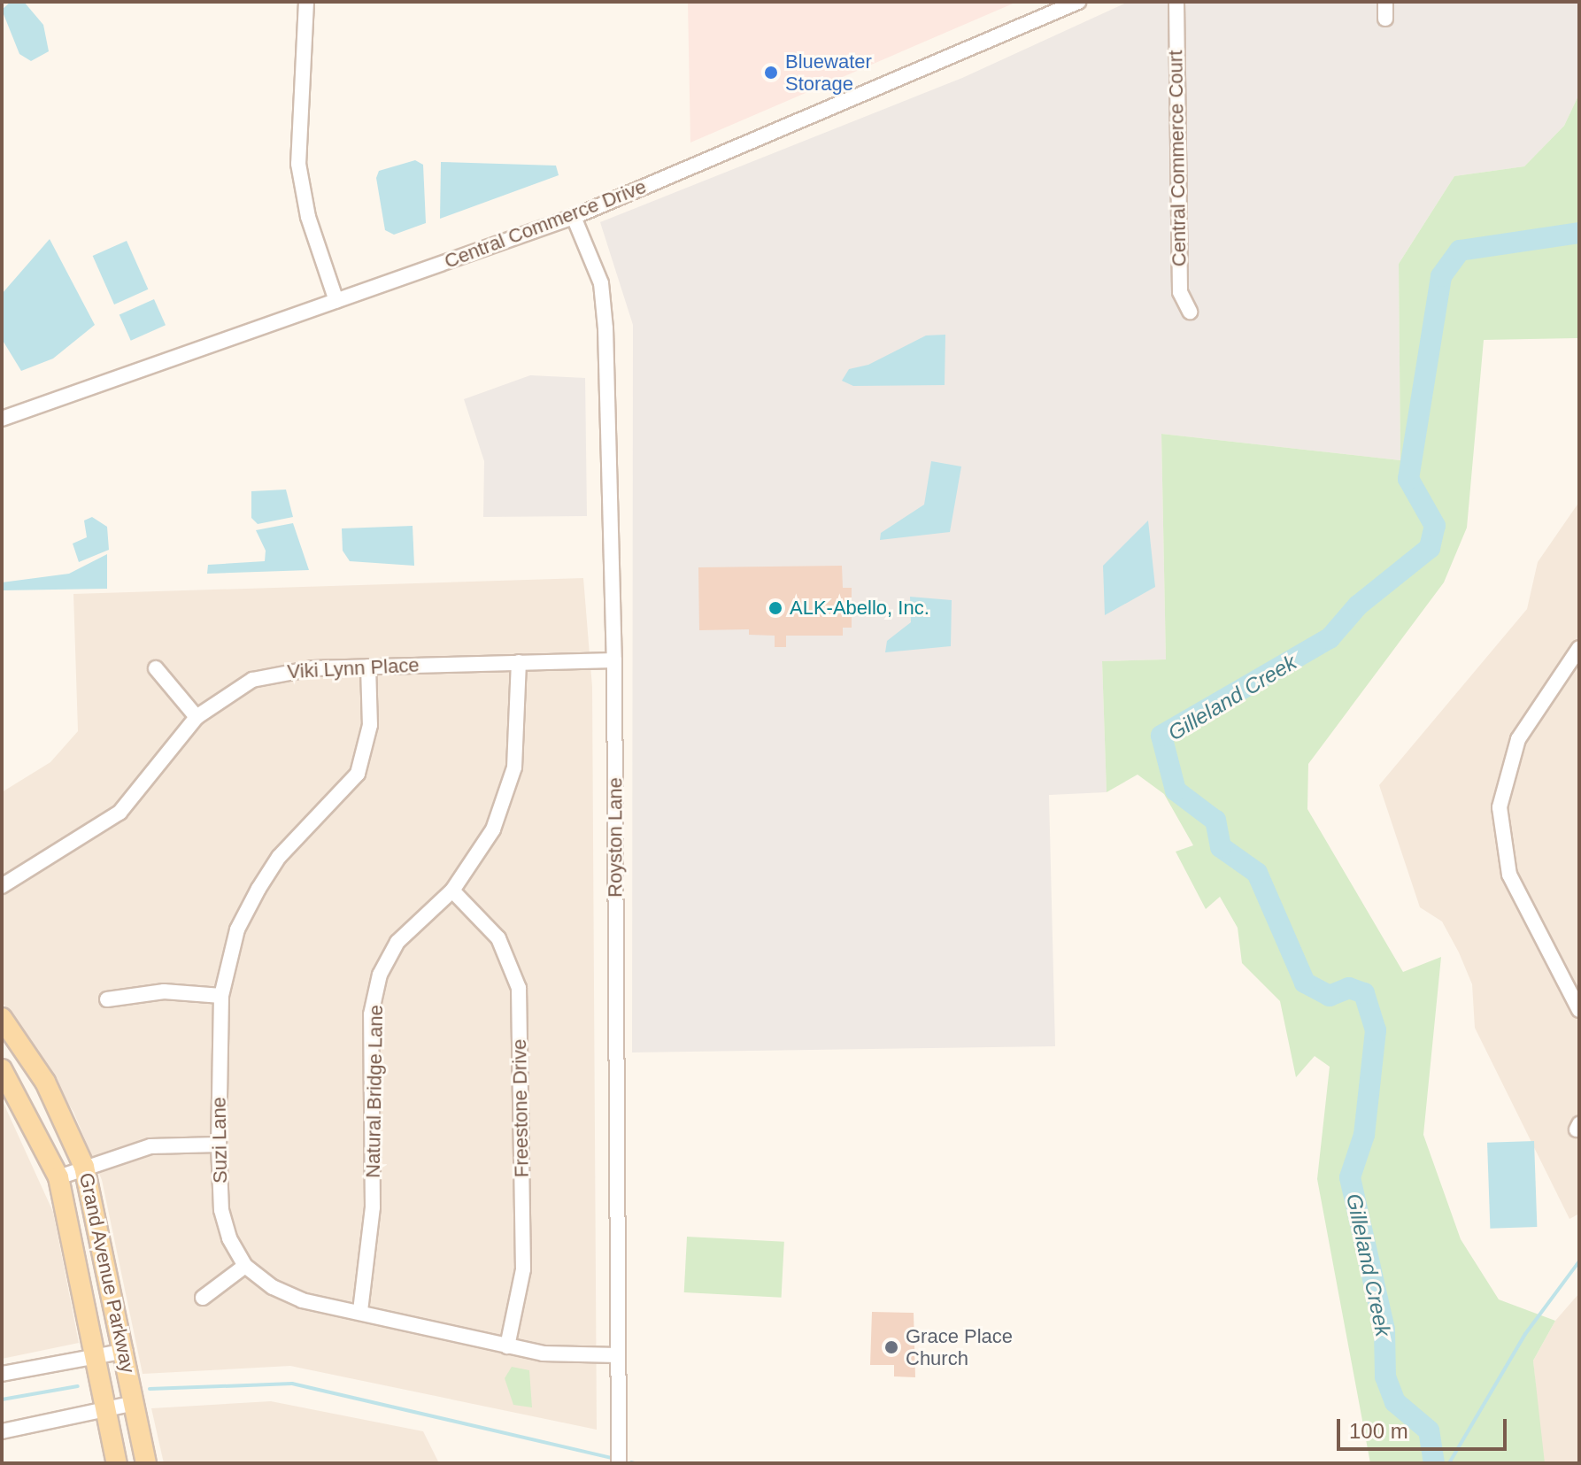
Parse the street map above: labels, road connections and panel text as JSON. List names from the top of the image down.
{
  "streets": {
    "main road": ["Grand Avenue Parkway"],
    "street": [
      "Central Commerce Court",
      "Central Commerce Drive",
      "Viki Lynn Place",
      "Royston Lane",
      "Natural Bridge Lane",
      "Freestone Drive",
      "Suzi Lane"
    ]
  },
  "crossings": [
    ["Central Commerce Drive", "Royston Lane"],
    ["Viki Lynn Place", "Royston Lane"],
    ["Viki Lynn Place", "Natural Bridge Lane"],
    ["Viki Lynn Place", "Suzi Lane"],
    ["Royston Lane", "Suzi Lane"],
    ["Natural Bridge Lane", "Freestone Drive"],
    ["Natural Bridge Lane", "Suzi Lane"],
    ["Freestone Drive", "Suzi Lane"]
  ],
  "water": ["Gilleland Creek"],
  "places": ["Bluewater Storage", "ALK-Abello, Inc.", "Grace Place Church"],
  "scale_bar": "100 m"
}
